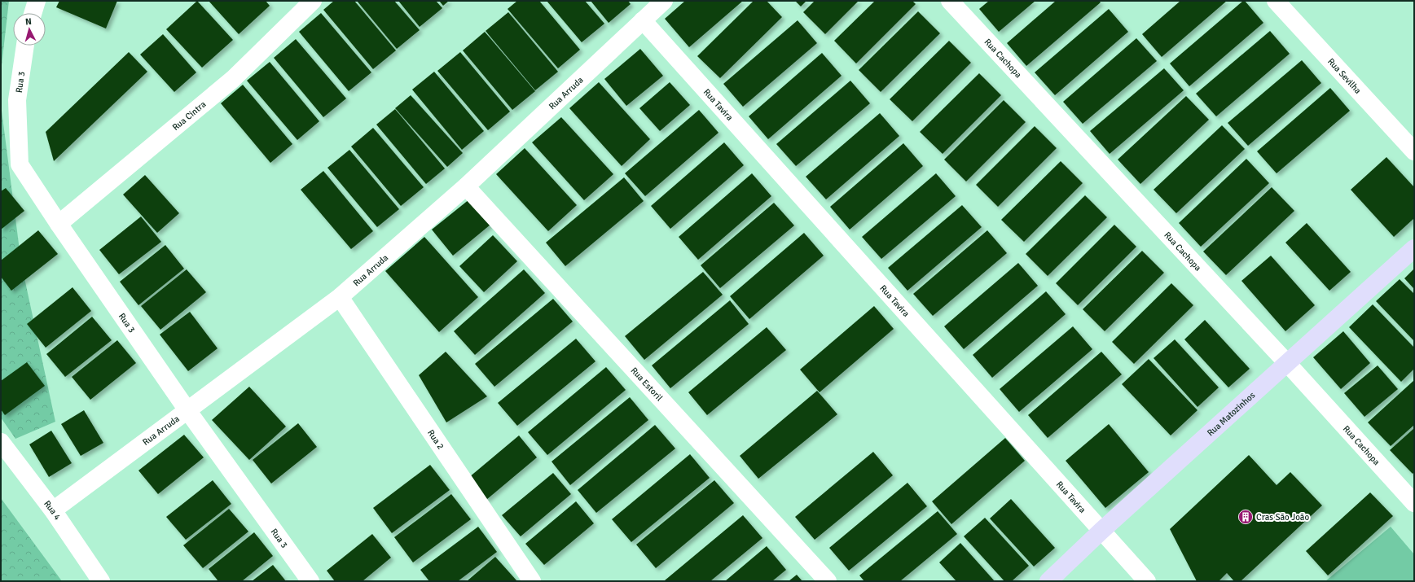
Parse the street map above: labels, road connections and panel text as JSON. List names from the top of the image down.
{
  "streets": {
    "street": [
      "Rua Cachopa",
      "Rua Sevilha",
      "Rua 3",
      "Rua Arruda",
      "Rua Tavira",
      "Rua Cintra",
      "Rua Estoril",
      "Rua Matozinhos",
      "Rua 2",
      "Rua 4"
    ]
  },
  "crossings": [
    ["Rua Cachopa", "Rua Matozinhos"],
    ["Rua 3", "Rua Arruda"],
    ["Rua 3", "Rua Cintra"],
    ["Rua Arruda", "Rua Tavira"],
    ["Rua Arruda", "Rua Estoril"],
    ["Rua Arruda", "Rua 2"],
    ["Rua Arruda", "Rua 4"],
    ["Rua Tavira", "Rua Matozinhos"]
  ],
  "places": {
    "building": ["Cras São João"]
  },
  "north": "top"
}
